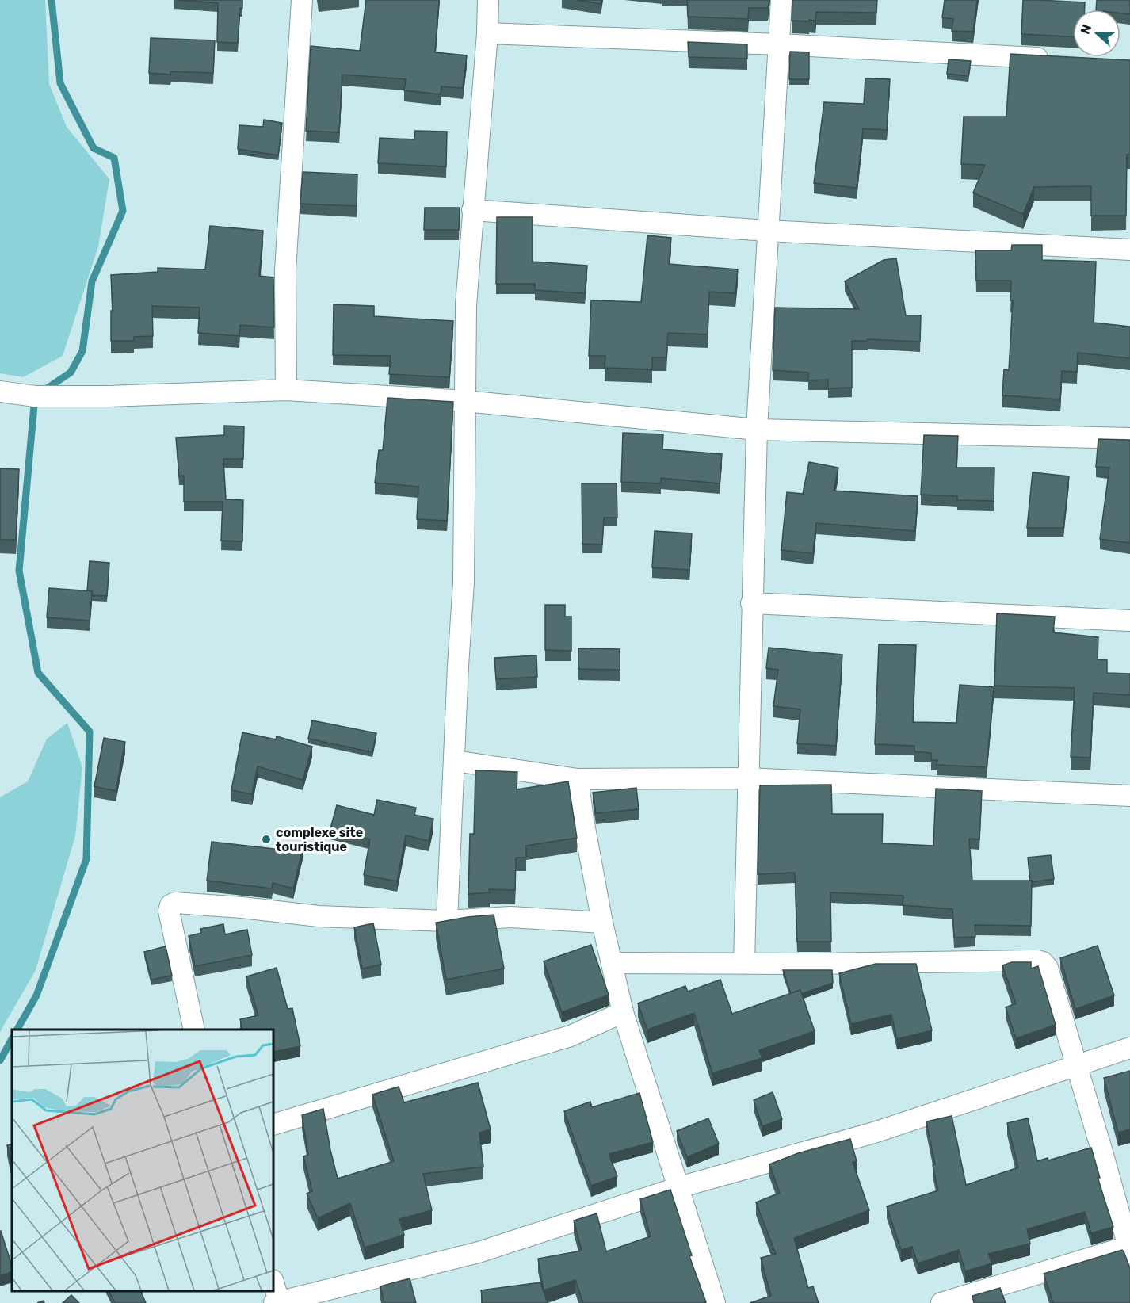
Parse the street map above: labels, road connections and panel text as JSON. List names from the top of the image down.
{
  "places": ["complexe site touristique"],
  "north": "left"
}
